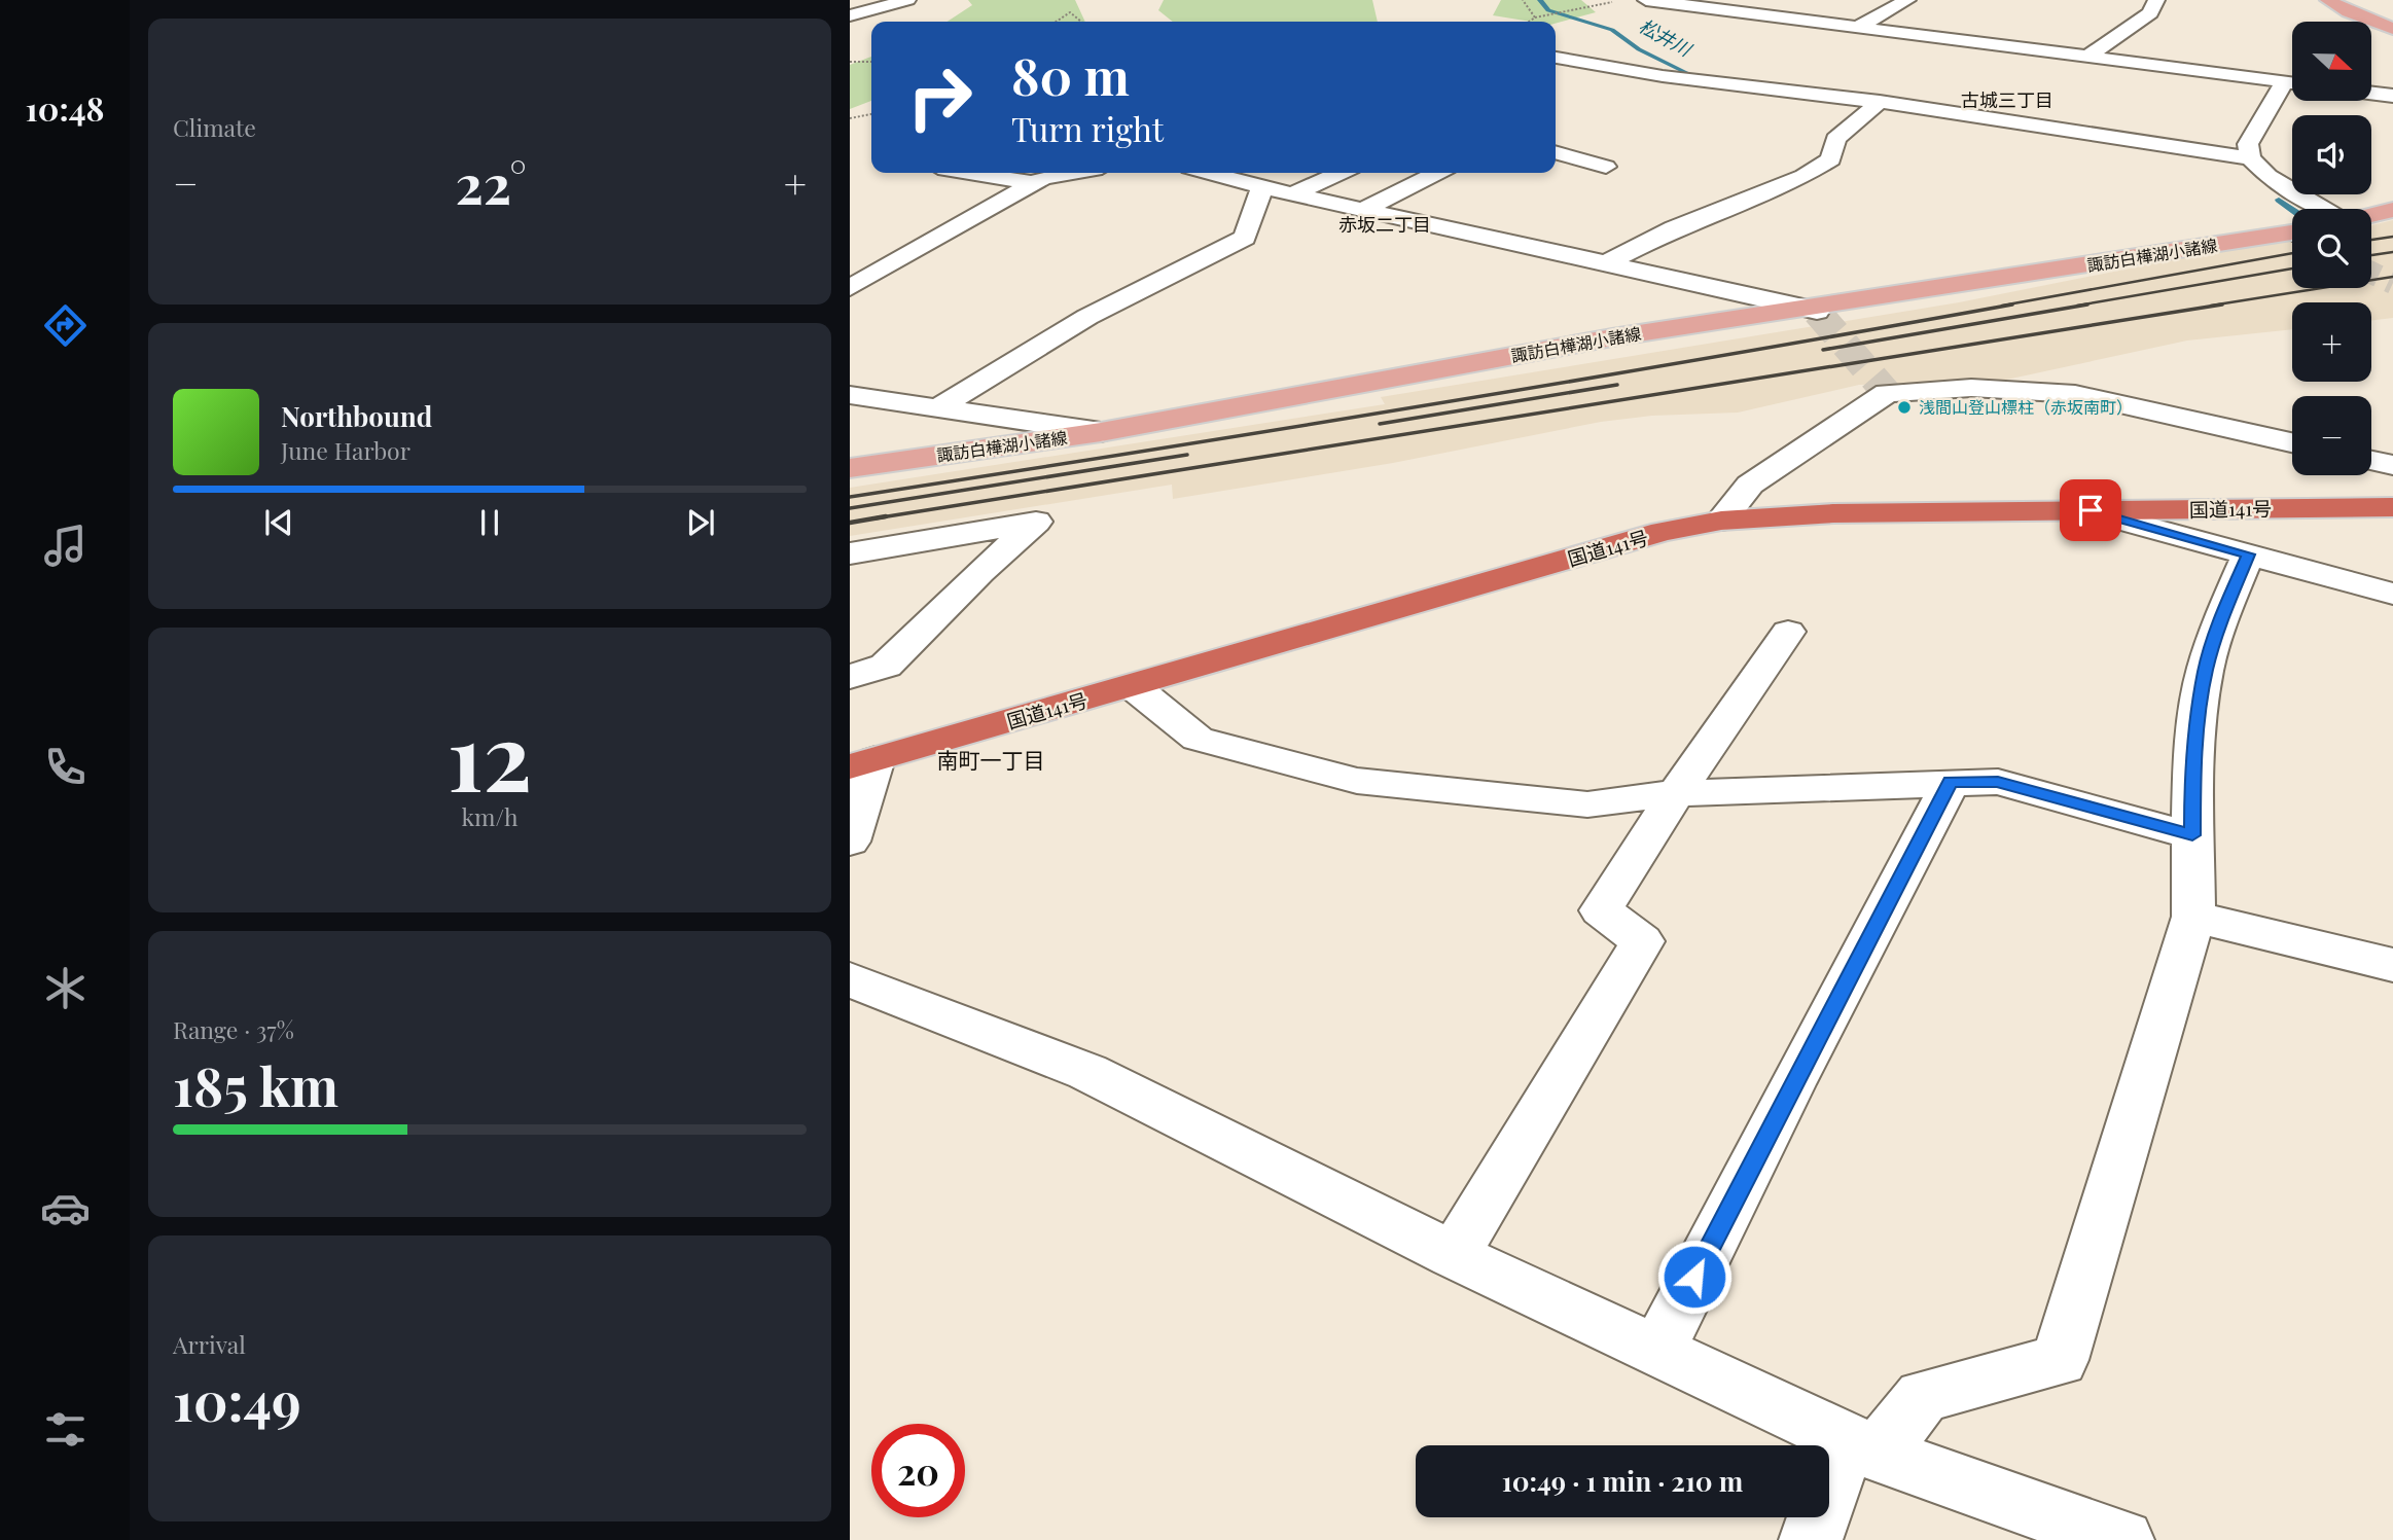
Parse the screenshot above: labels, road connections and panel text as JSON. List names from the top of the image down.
{
  "streets": {
    "highway": ["国道141号"],
    "main road": ["諏訪白樺湖小諸線"]
  },
  "districts": ["古城三丁目", "赤坂二丁目", "南町一丁目"],
  "water": ["松井川"],
  "places": ["浅間山登山標柱（赤坂南町）"],
  "north": "right",
  "page": {
    "tabs": "10:48",
    "tile": [
      "Climate",
      ["12", "km/h"],
      ["Range · 37%", "185 km"],
      ["Arrival", "10:49"]
    ],
    "map_buttons": ["+", "−"],
    "turn": ["80 m", "Turn right"],
    "heat": ["−", "22°", "+"],
    "song": ["Northbound", "June Harbor"],
    "limit": "20",
    "trip": "10:49 · 1 min · 210 m"
  }
}
